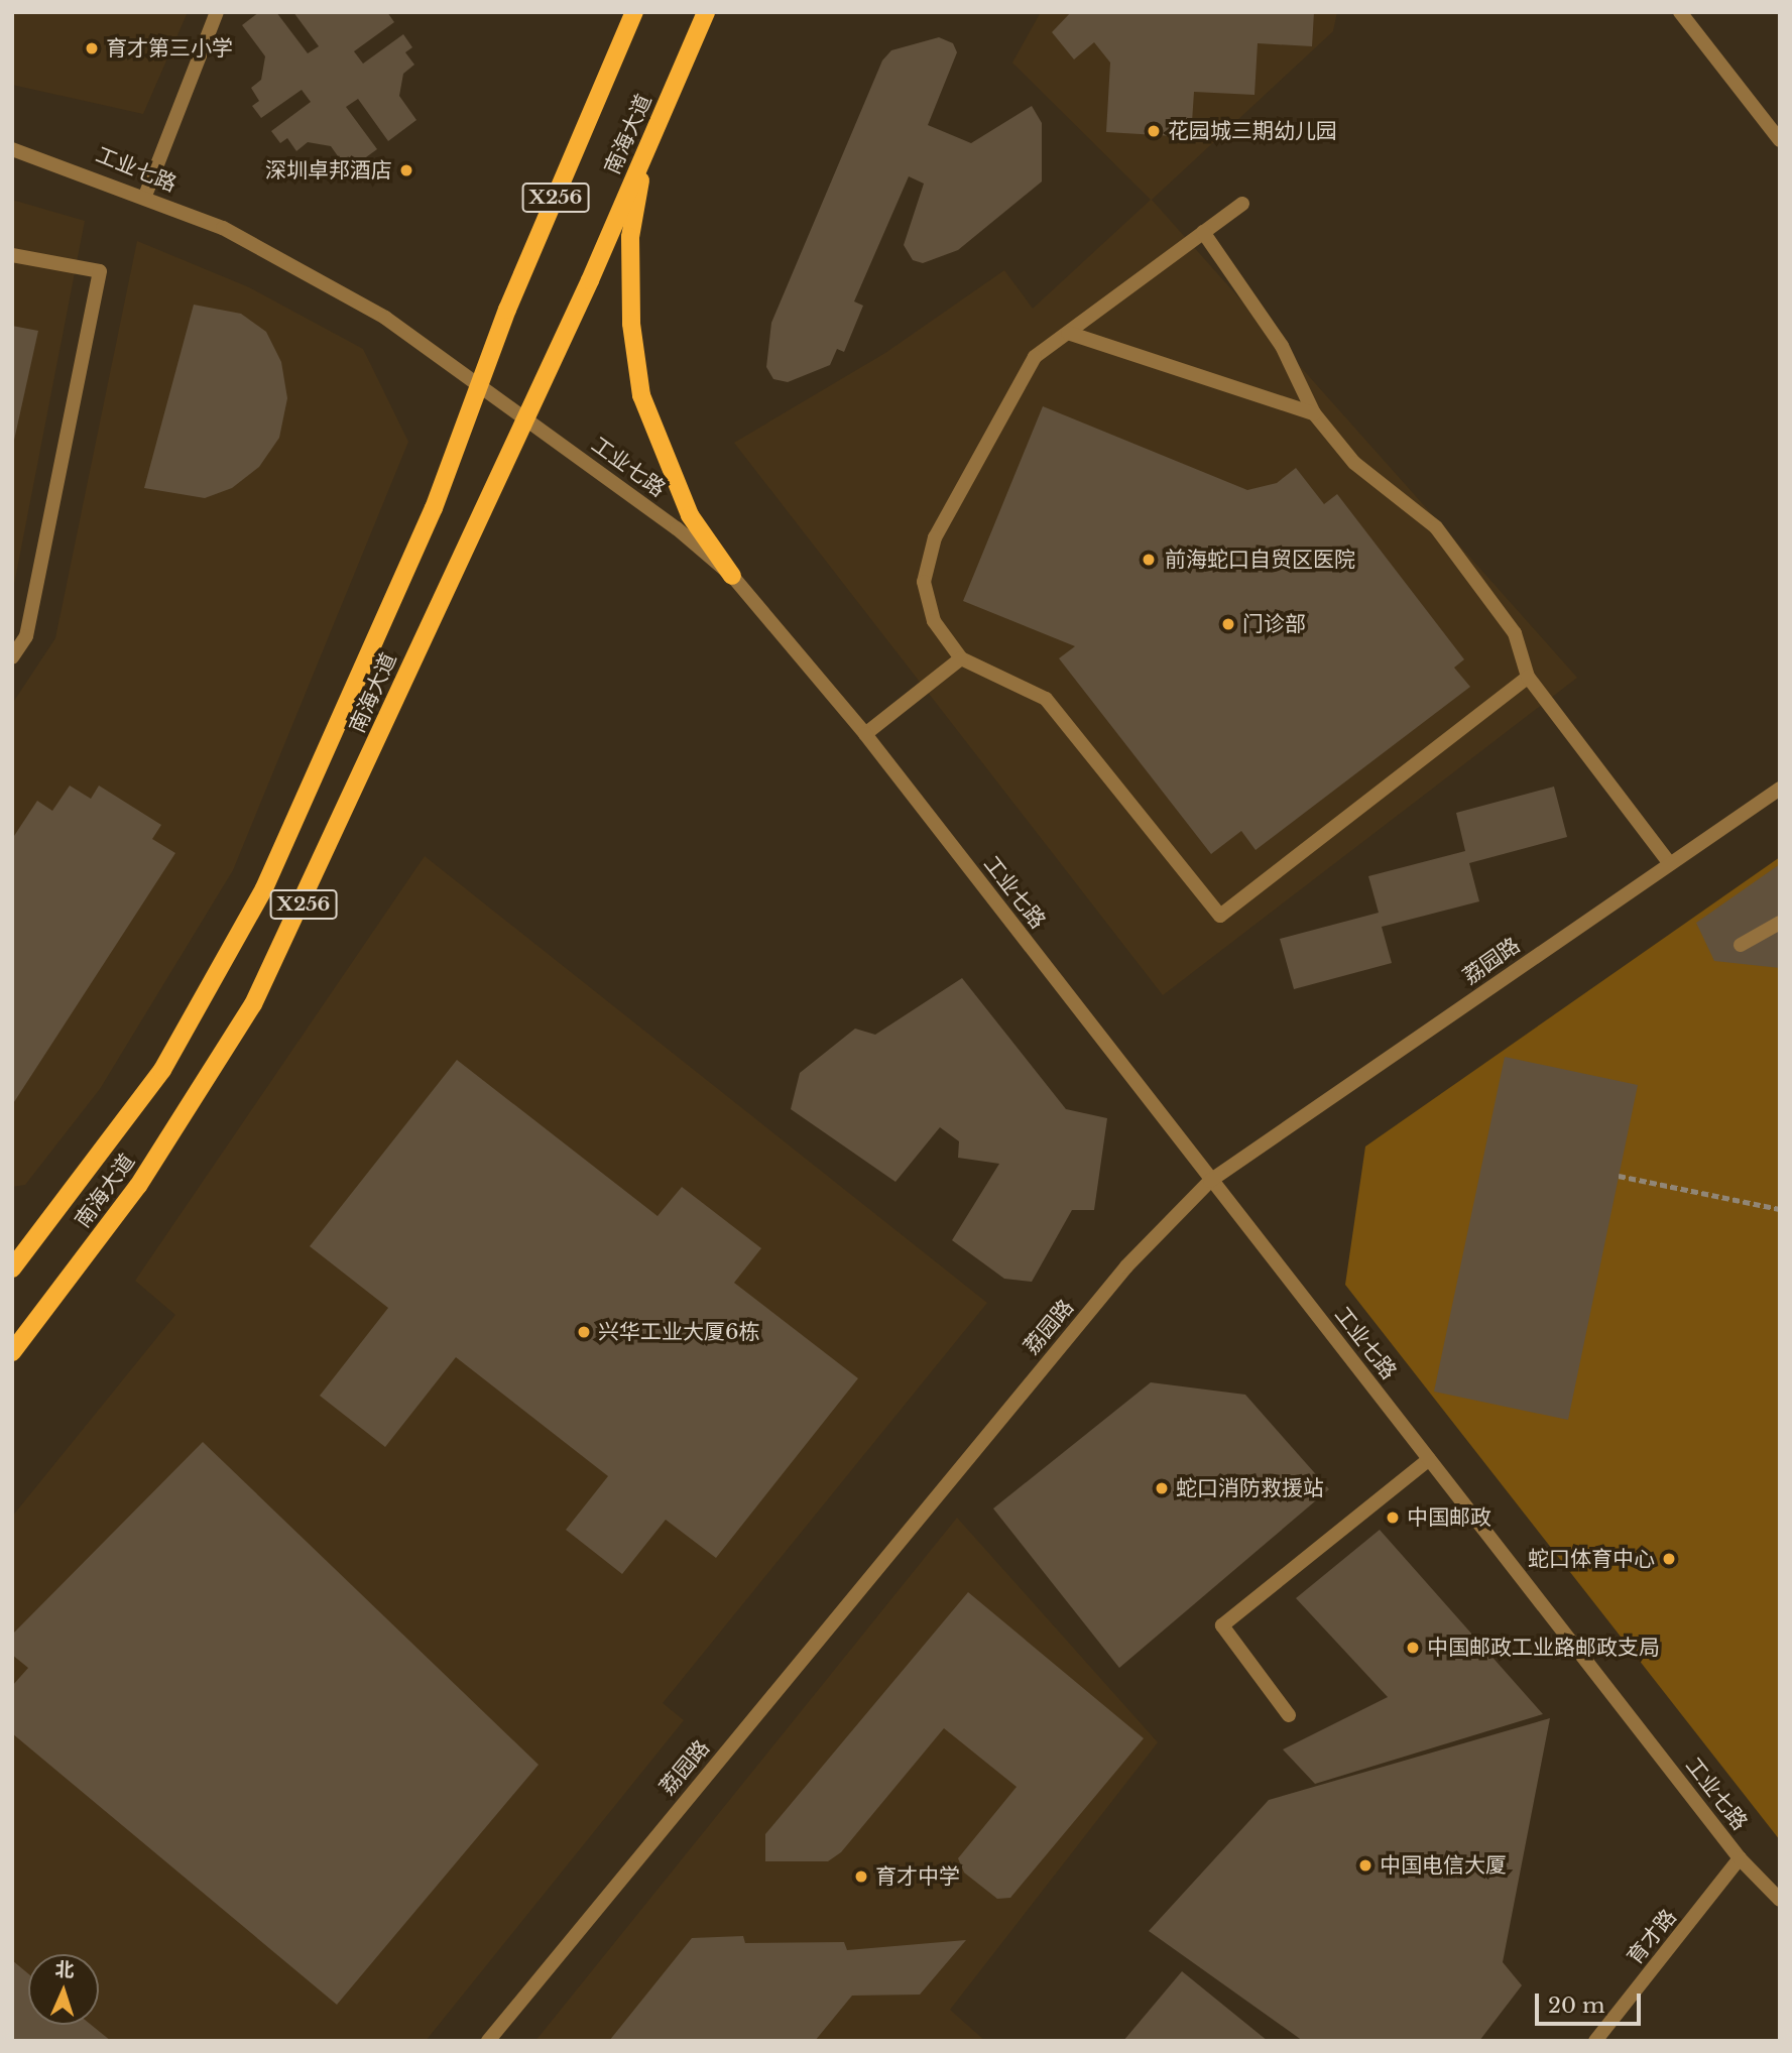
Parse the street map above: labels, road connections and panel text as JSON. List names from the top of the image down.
{
  "streets": {
    "main road": ["南海大道", "X256"],
    "street": ["工业七路", "荔园路", "育才路"]
  },
  "crossings": [
    ["南海大道", "工业七路"],
    ["工业七路", "荔园路"],
    ["工业七路", "育才路"]
  ],
  "places": [
    "育才第三小学",
    "花园城三期幼儿园",
    "深圳卓邦酒店",
    "前海蛇口自贸区医院",
    "门诊部",
    "兴华工业大厦6栋",
    "蛇口消防救援站",
    "中国邮政",
    "蛇口体育中心",
    "中国邮政工业路邮政支局",
    "中国电信大厦",
    "育才中学"
  ],
  "scale_bar": "20 m",
  "north": "top"
}
